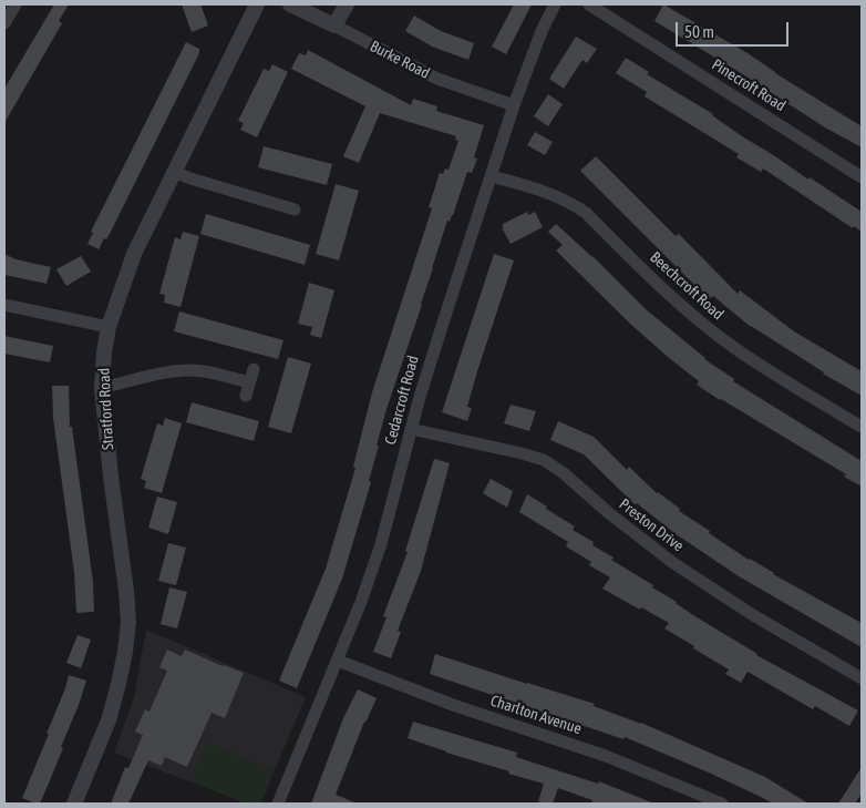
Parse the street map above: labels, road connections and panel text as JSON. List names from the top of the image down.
{
  "streets": {
    "street": [
      "Burke Road",
      "Pinecroft Road",
      "Beechcroft Road",
      "Cedarcroft Road",
      "Stratford Road",
      "Preston Drive",
      "Charlton Avenue"
    ]
  },
  "crossings": [
    ["Burke Road", "Cedarcroft Road"],
    ["Beechcroft Road", "Cedarcroft Road"],
    ["Cedarcroft Road", "Preston Drive"],
    ["Cedarcroft Road", "Charlton Avenue"]
  ],
  "scale_bar": "50 m"
}
